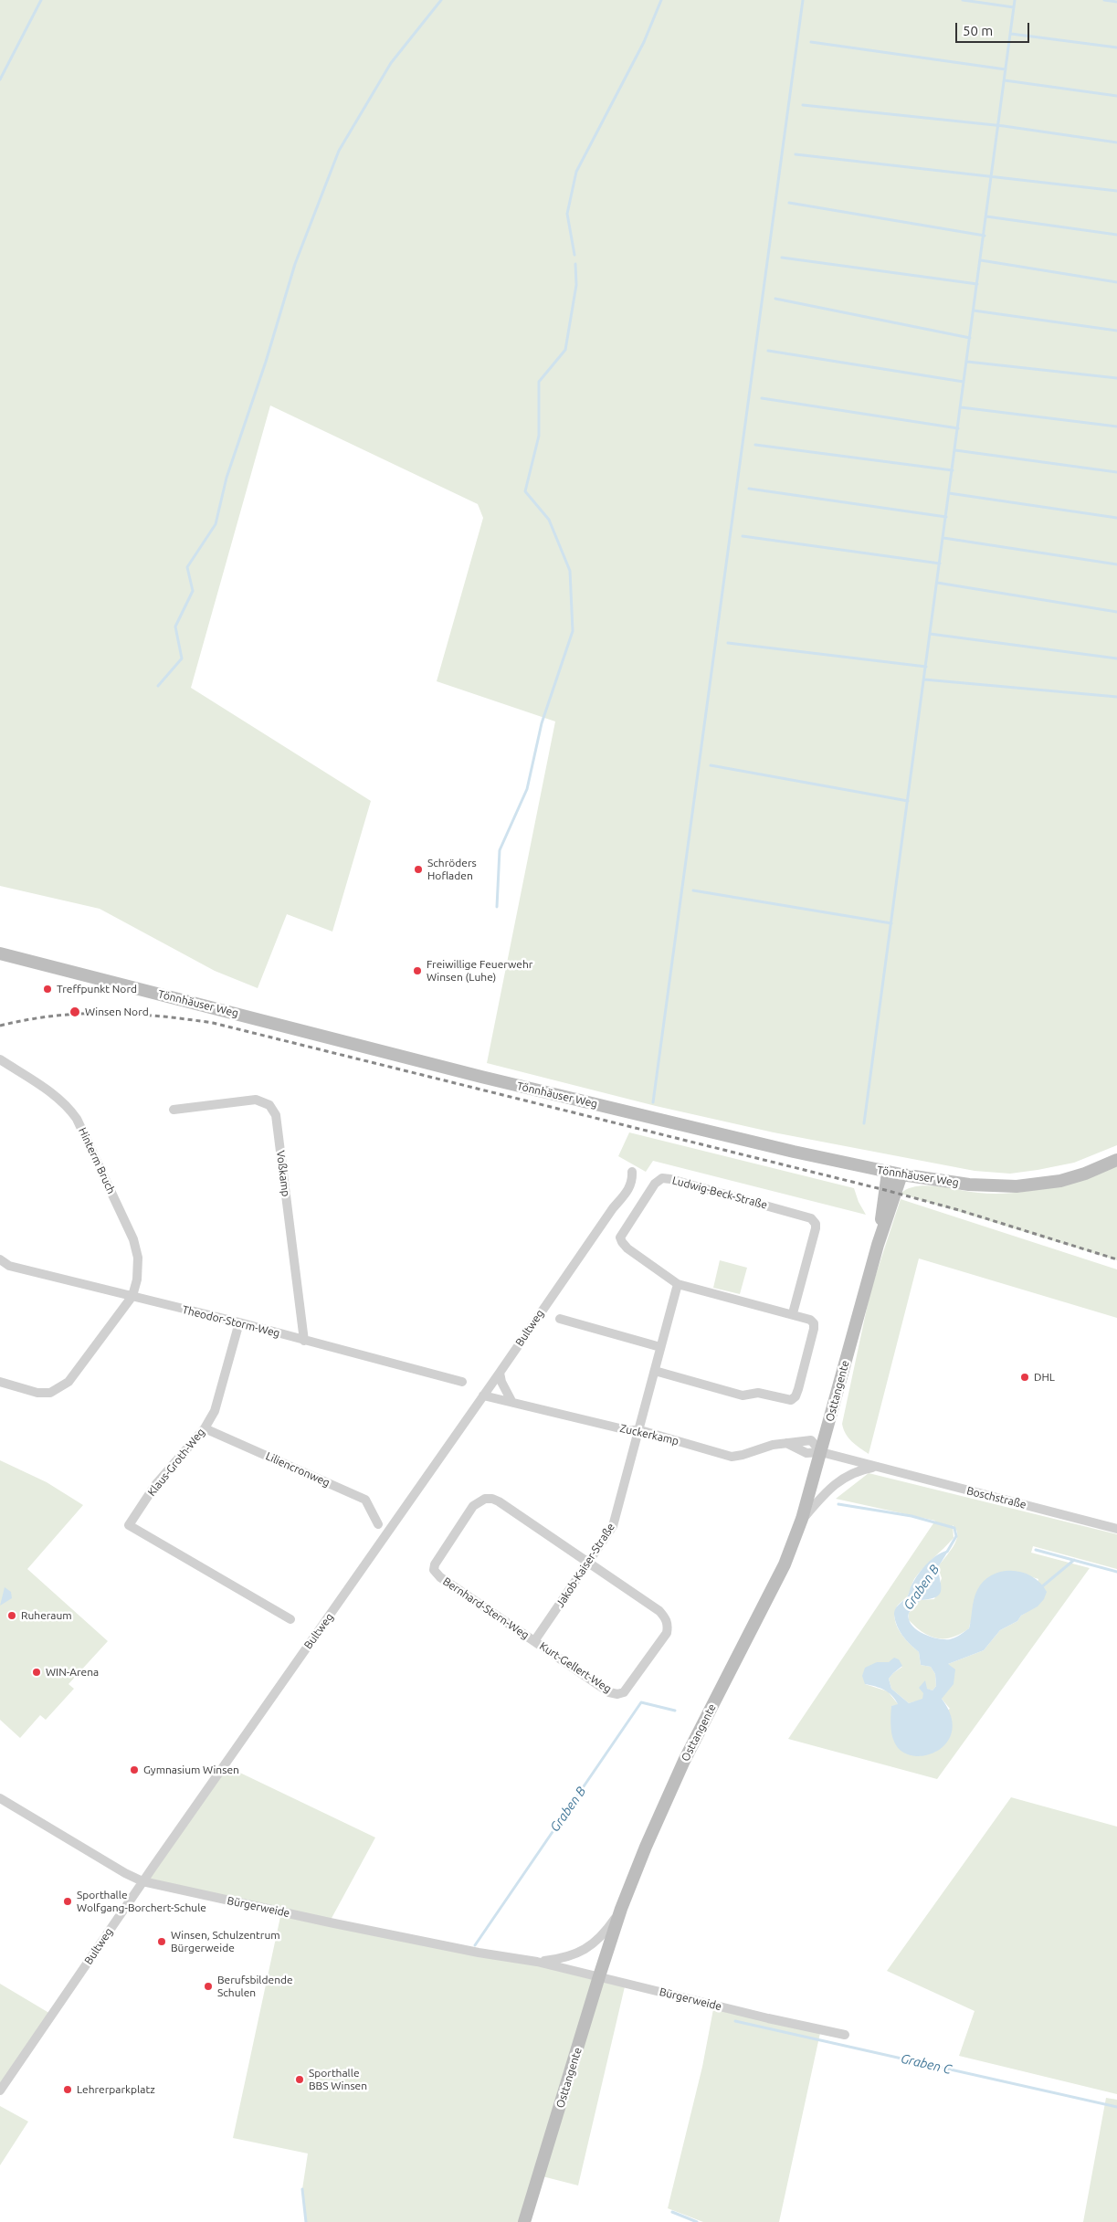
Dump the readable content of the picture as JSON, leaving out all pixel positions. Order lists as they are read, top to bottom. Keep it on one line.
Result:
{"streets":{"main road":["Tönnhäuser Weg","Osttangente"],"street":["Hinterm Bruch","Voßkamp","Ludwig-Beck-Straße","Theodor-Storm-Weg","Bultweg","Zuckerkamp","Klaus-Groth-Weg","Liliencronweg","Boschstraße","Jakob-Kaiser-Straße","Bernhard-Stern-Weg","Kurt-Gellert-Weg","Bürgerweide"]},"crossings":[["Tönnhäuser Weg","Osttangente"],["Hinterm Bruch","Theodor-Storm-Weg"],["Voßkamp","Theodor-Storm-Weg"],["Theodor-Storm-Weg","Klaus-Groth-Weg"],["Bultweg","Zuckerkamp"],["Bultweg","Bürgerweide"],["Osttangente","Zuckerkamp"],["Osttangente","Boschstraße"],["Osttangente","Bürgerweide"],["Zuckerkamp","Boschstraße"],["Zuckerkamp","Jakob-Kaiser-Straße"],["Klaus-Groth-Weg","Liliencronweg"],["Jakob-Kaiser-Straße","Bernhard-Stern-Weg"],["Jakob-Kaiser-Straße","Kurt-Gellert-Weg"],["Bernhard-Stern-Weg","Kurt-Gellert-Weg"]],"water":["Graben B","Graben C"],"places":["Schröders Hofladen","Freiwillige Feuerwehr Winsen (Luhe)","Treffpunkt Nord","Winsen Nord","DHL","Ruheraum","WIN-Arena","Gymnasium Winsen","Sporthalle Wolfgang-Borchert-Schule","Winsen, Schulzentrum Bürgerweide","Berufsbildende Schulen","Sporthalle BBS Winsen","Lehrerparkplatz"],"scale_bar":"50 m"}
